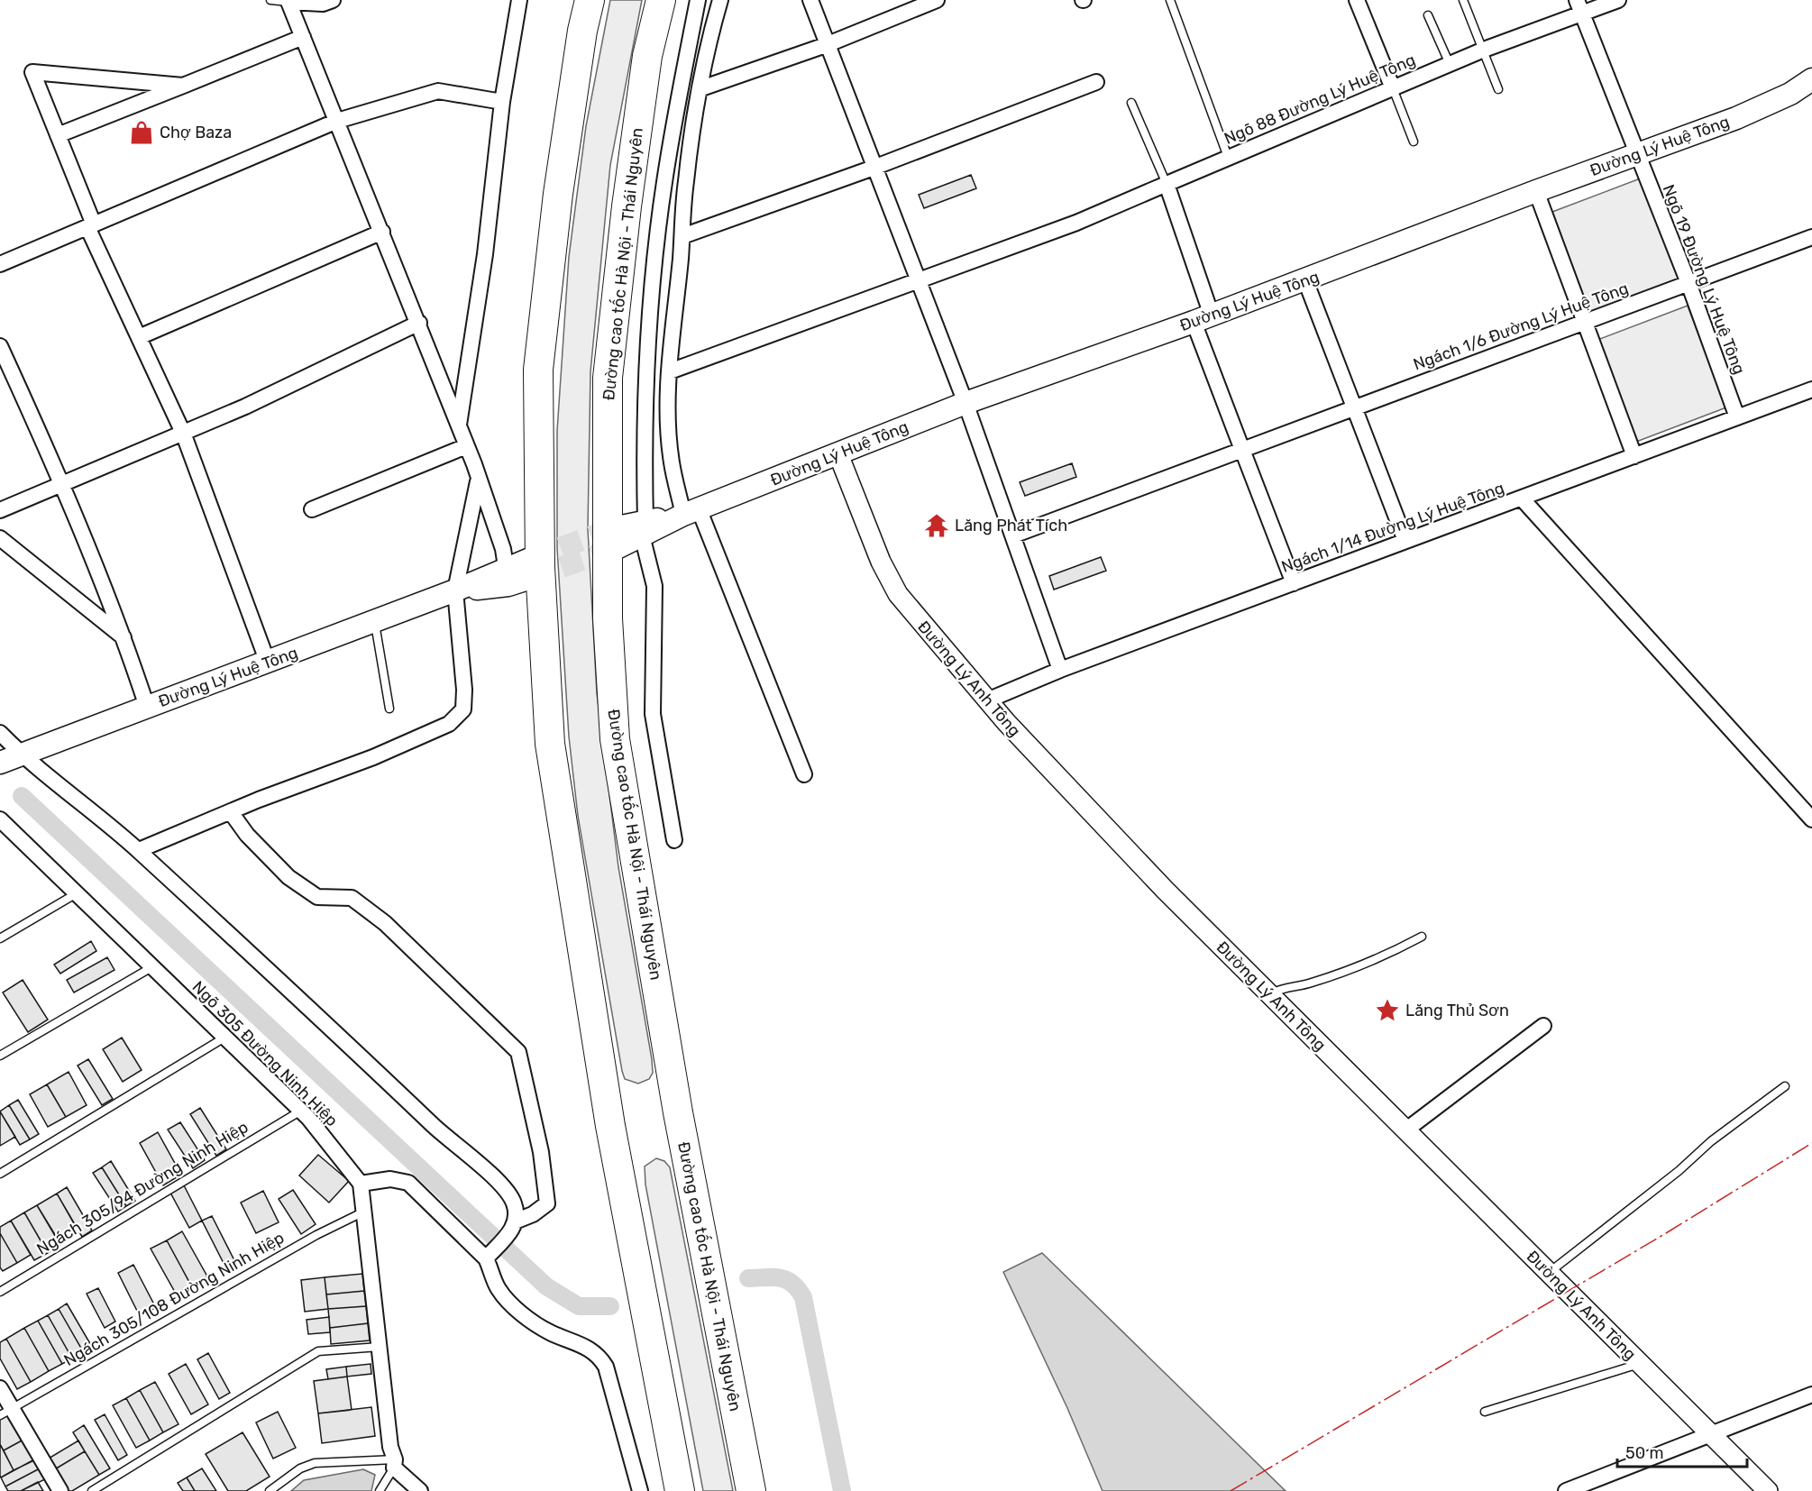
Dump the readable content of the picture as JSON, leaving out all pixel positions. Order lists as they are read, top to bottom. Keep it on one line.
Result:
{"streets":{"highway":["Đường cao tốc Hà Nội - Thái Nguyên"],"main road":["Đường Lý Huệ Tông"],"street":["Ngõ 88 Đường Lý Huệ Tông","Ngõ 19 Đường Lý Huệ Tông","Ngách 1/6 Đường Lý Huệ Tông","Ngách 1/14 Đường Lý Huệ Tông","Đường Lý Anh Tông","Ngõ 305 Đường Ninh Hiệp"],"lane":["Ngách 305/94 Đường Ninh Hiệp","Ngách 305/108 Đường Ninh Hiệp"]},"crossings":[["Ngõ 88 Đường Lý Huệ Tông","Ngõ 19 Đường Lý Huệ Tông"],["Đường Lý Huệ Tông","Ngõ 19 Đường Lý Huệ Tông"],["Đường Lý Huệ Tông","Đường Lý Anh Tông"],["Ngõ 19 Đường Lý Huệ Tông","Ngách 1/6 Đường Lý Huệ Tông"],["Ngõ 19 Đường Lý Huệ Tông","Ngách 1/14 Đường Lý Huệ Tông"],["Ngách 1/14 Đường Lý Huệ Tông","Đường Lý Anh Tông"],["Ngõ 305 Đường Ninh Hiệp","Ngách 305/94 Đường Ninh Hiệp"]],"places":{"shop":["Chợ Baza"],"temple":["Lăng Phát Tích"],"place":["Lăng Thủ Sơn"]},"scale_bar":"50 m"}
